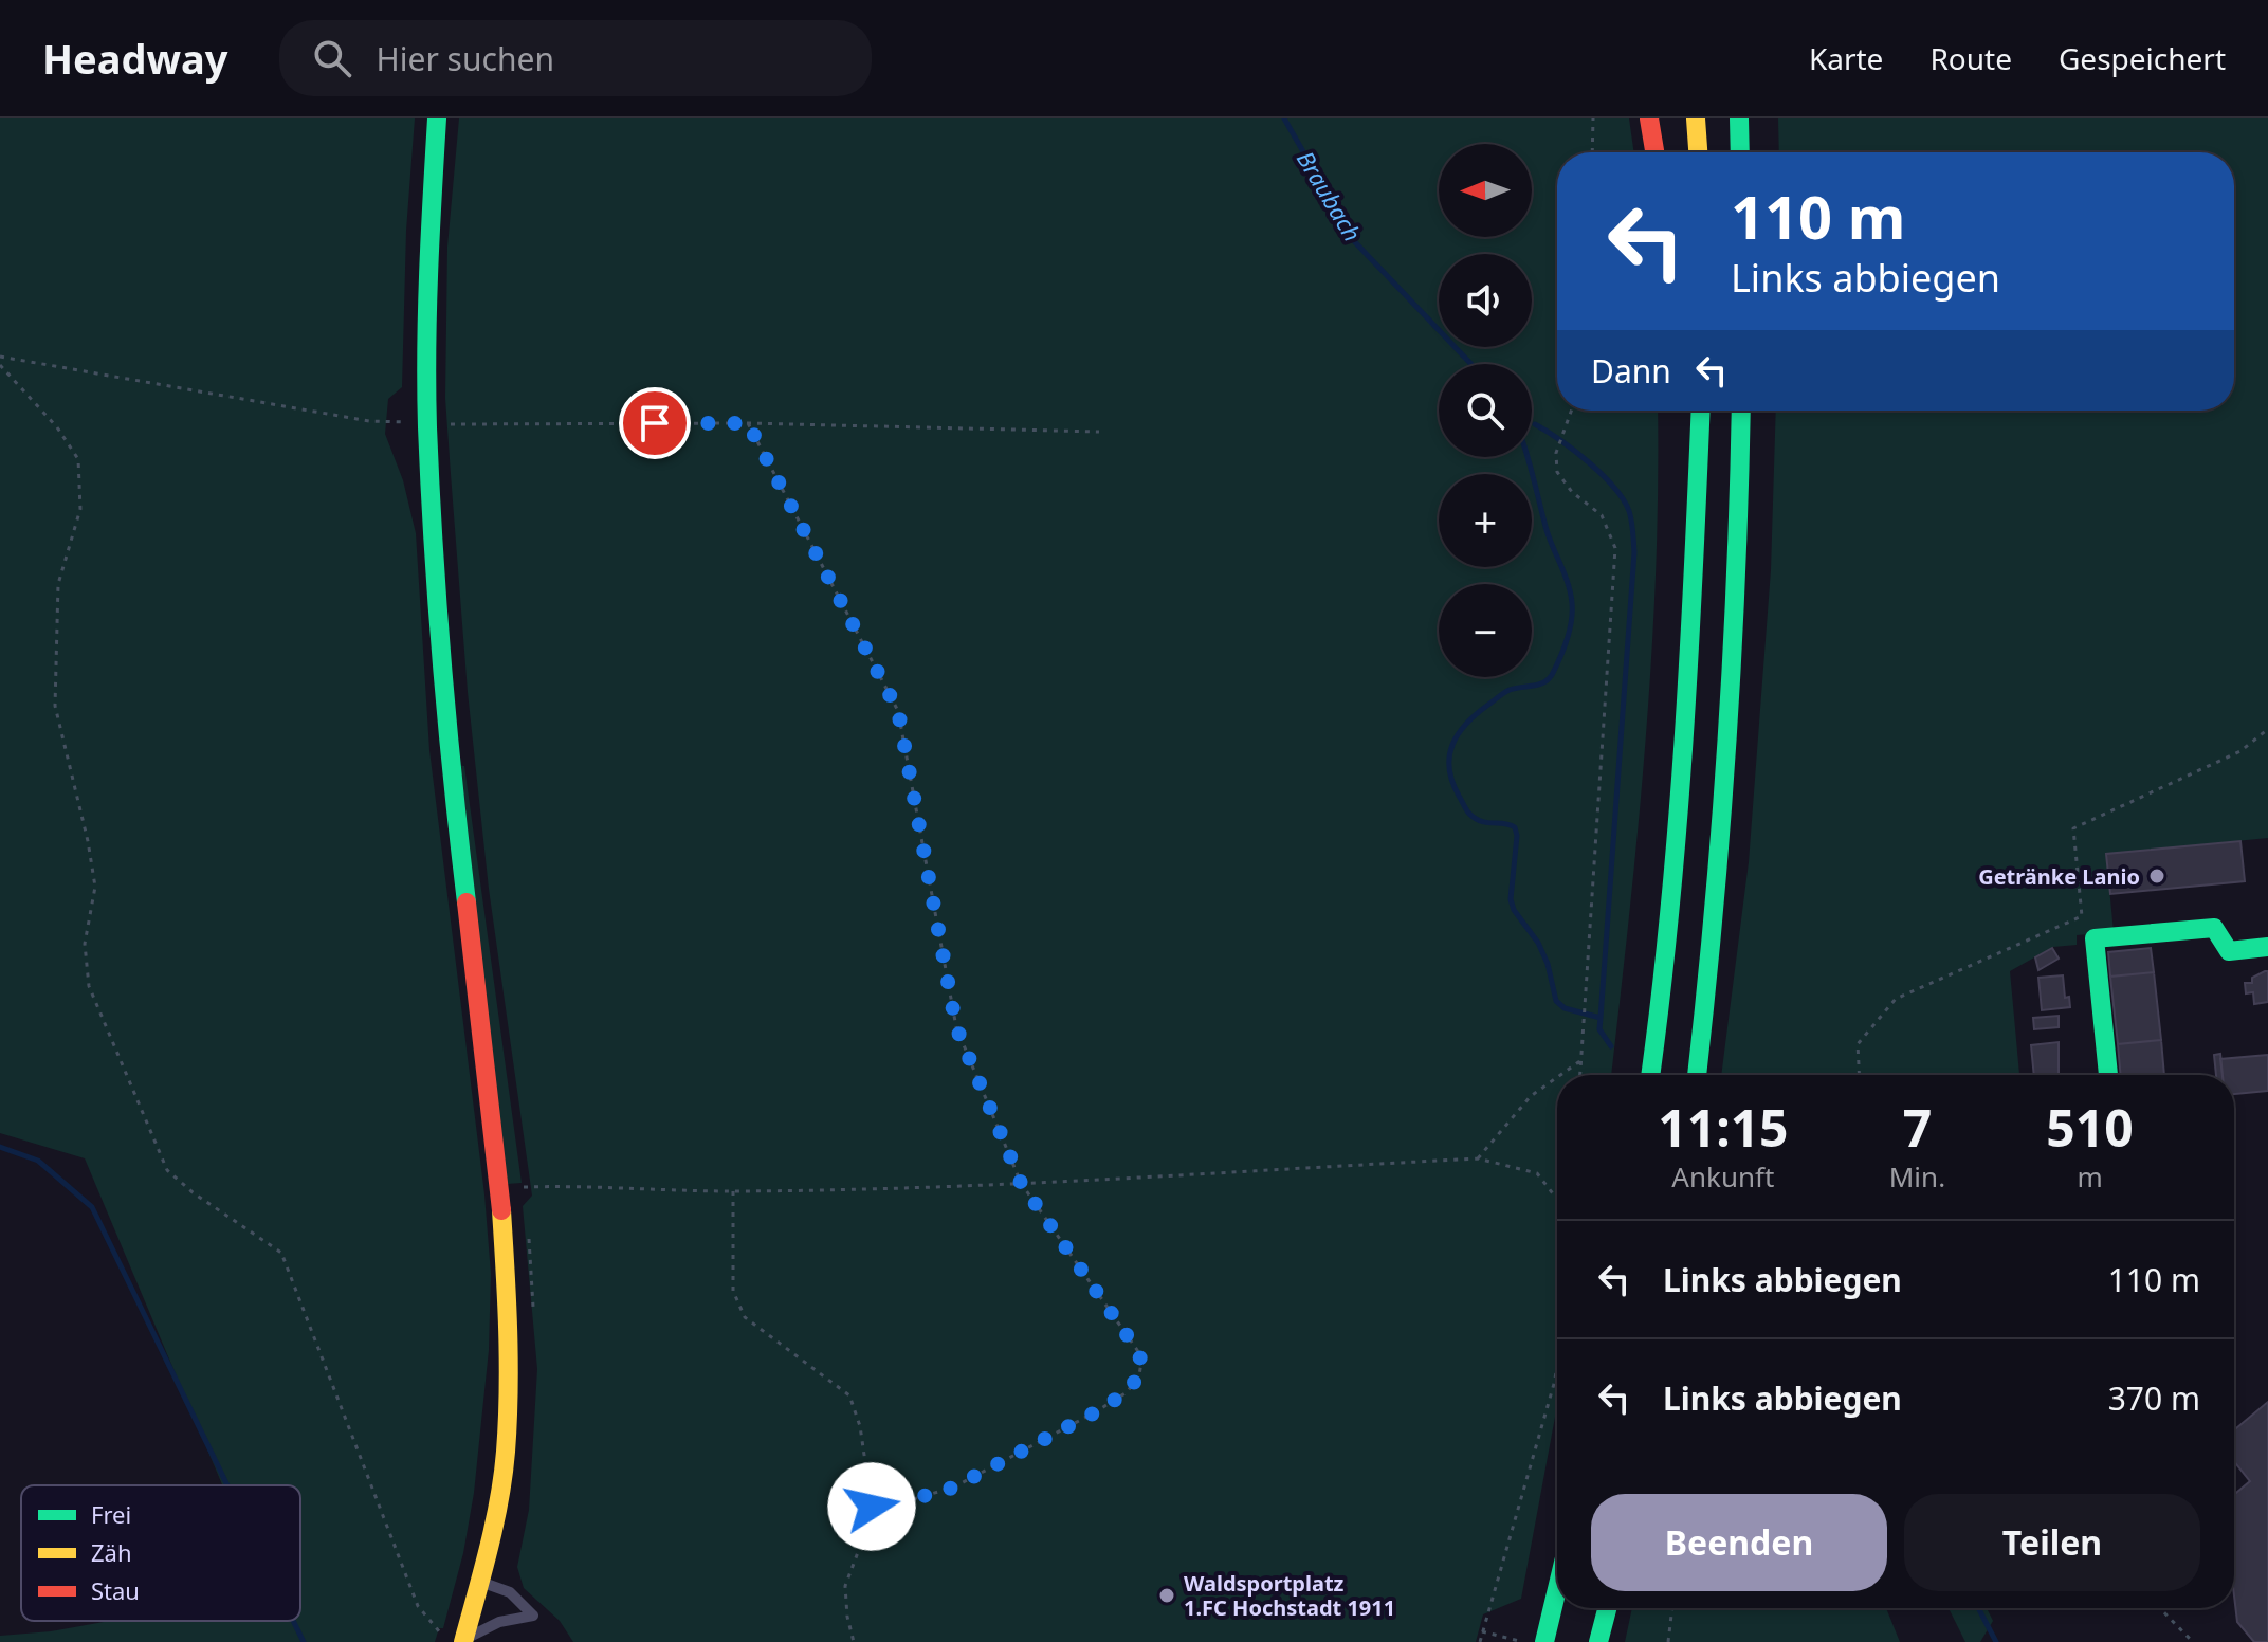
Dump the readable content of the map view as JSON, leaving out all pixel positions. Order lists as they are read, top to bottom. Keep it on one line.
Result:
{"water":["Braubach"],"places":["Getränke Lanio","Waldsportplatz 1.FC Hochstadt 1911"],"legend":["Frei","Zäh","Stau"],"north":"left","page":{"header":"Headway","search":"Hier suchen","nav":["Karte","Route","Gespeichert"],"map_buttons":["+","−"],"turn":["110 m","Links abbiegen"],"then":"Dann","eta":["11:15","Ankunft","7","Min.","510","m"],"list":[{"name":"Links abbiegen","value":"110 m"},{"name":"Links abbiegen","value":"370 m"}],"buttons":["Beenden","Teilen"]}}
